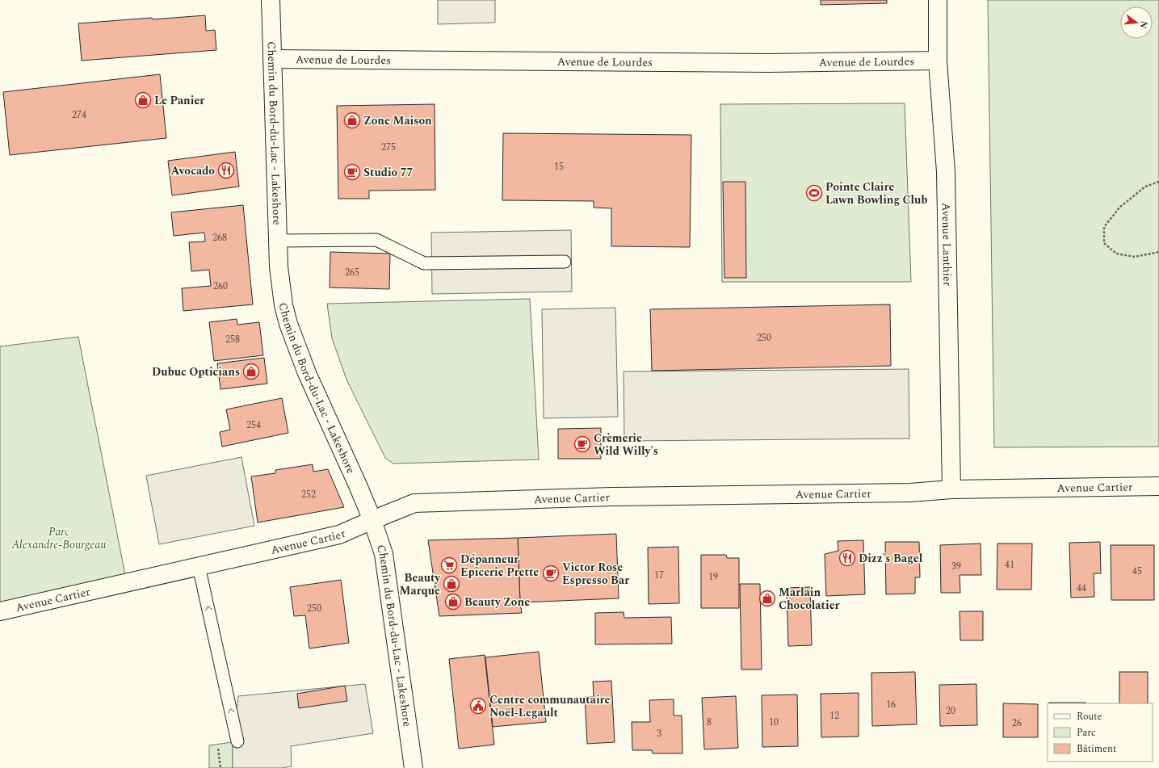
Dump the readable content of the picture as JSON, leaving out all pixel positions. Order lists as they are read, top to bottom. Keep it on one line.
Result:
{"streets":{"street":["Avenue de Lourdes","Chemin du Bord-du-Lac - Lakeshore","Avenue Lanthier","Avenue Cartier"]},"crossings":[["Avenue de Lourdes","Chemin du Bord-du-Lac - Lakeshore"],["Avenue de Lourdes","Avenue Lanthier"],["Chemin du Bord-du-Lac - Lakeshore","Avenue Cartier"],["Avenue Lanthier","Avenue Cartier"]],"parks":["Parc Alexandre-Bourgeau"],"places":{"shop":["Le Panier","Zone Maison","Dubuc Opticians","Beauty Marque","Marlain Chocolatier","Beauty Zone"],"restaurant":["Avocado","Dizz's Bagel"],"cafe":["Studio 77","Crèmerie Wild Willy's","Victor Rose Espresso Bar"],"sports":["Pointe Claire Lawn Bowling Club"],"supermarket":["Dépanneur Epicerie Prette"],"public building":["Centre communautaire Noël-Legault"]},"house_numbers":["274","275","15","268","265","260","250","258","254","252","41","39","45","17","19","44","250","16","20","12","8","10","26","3"],"legend":["Route","Parc","Bâtiment"],"north":"right"}
